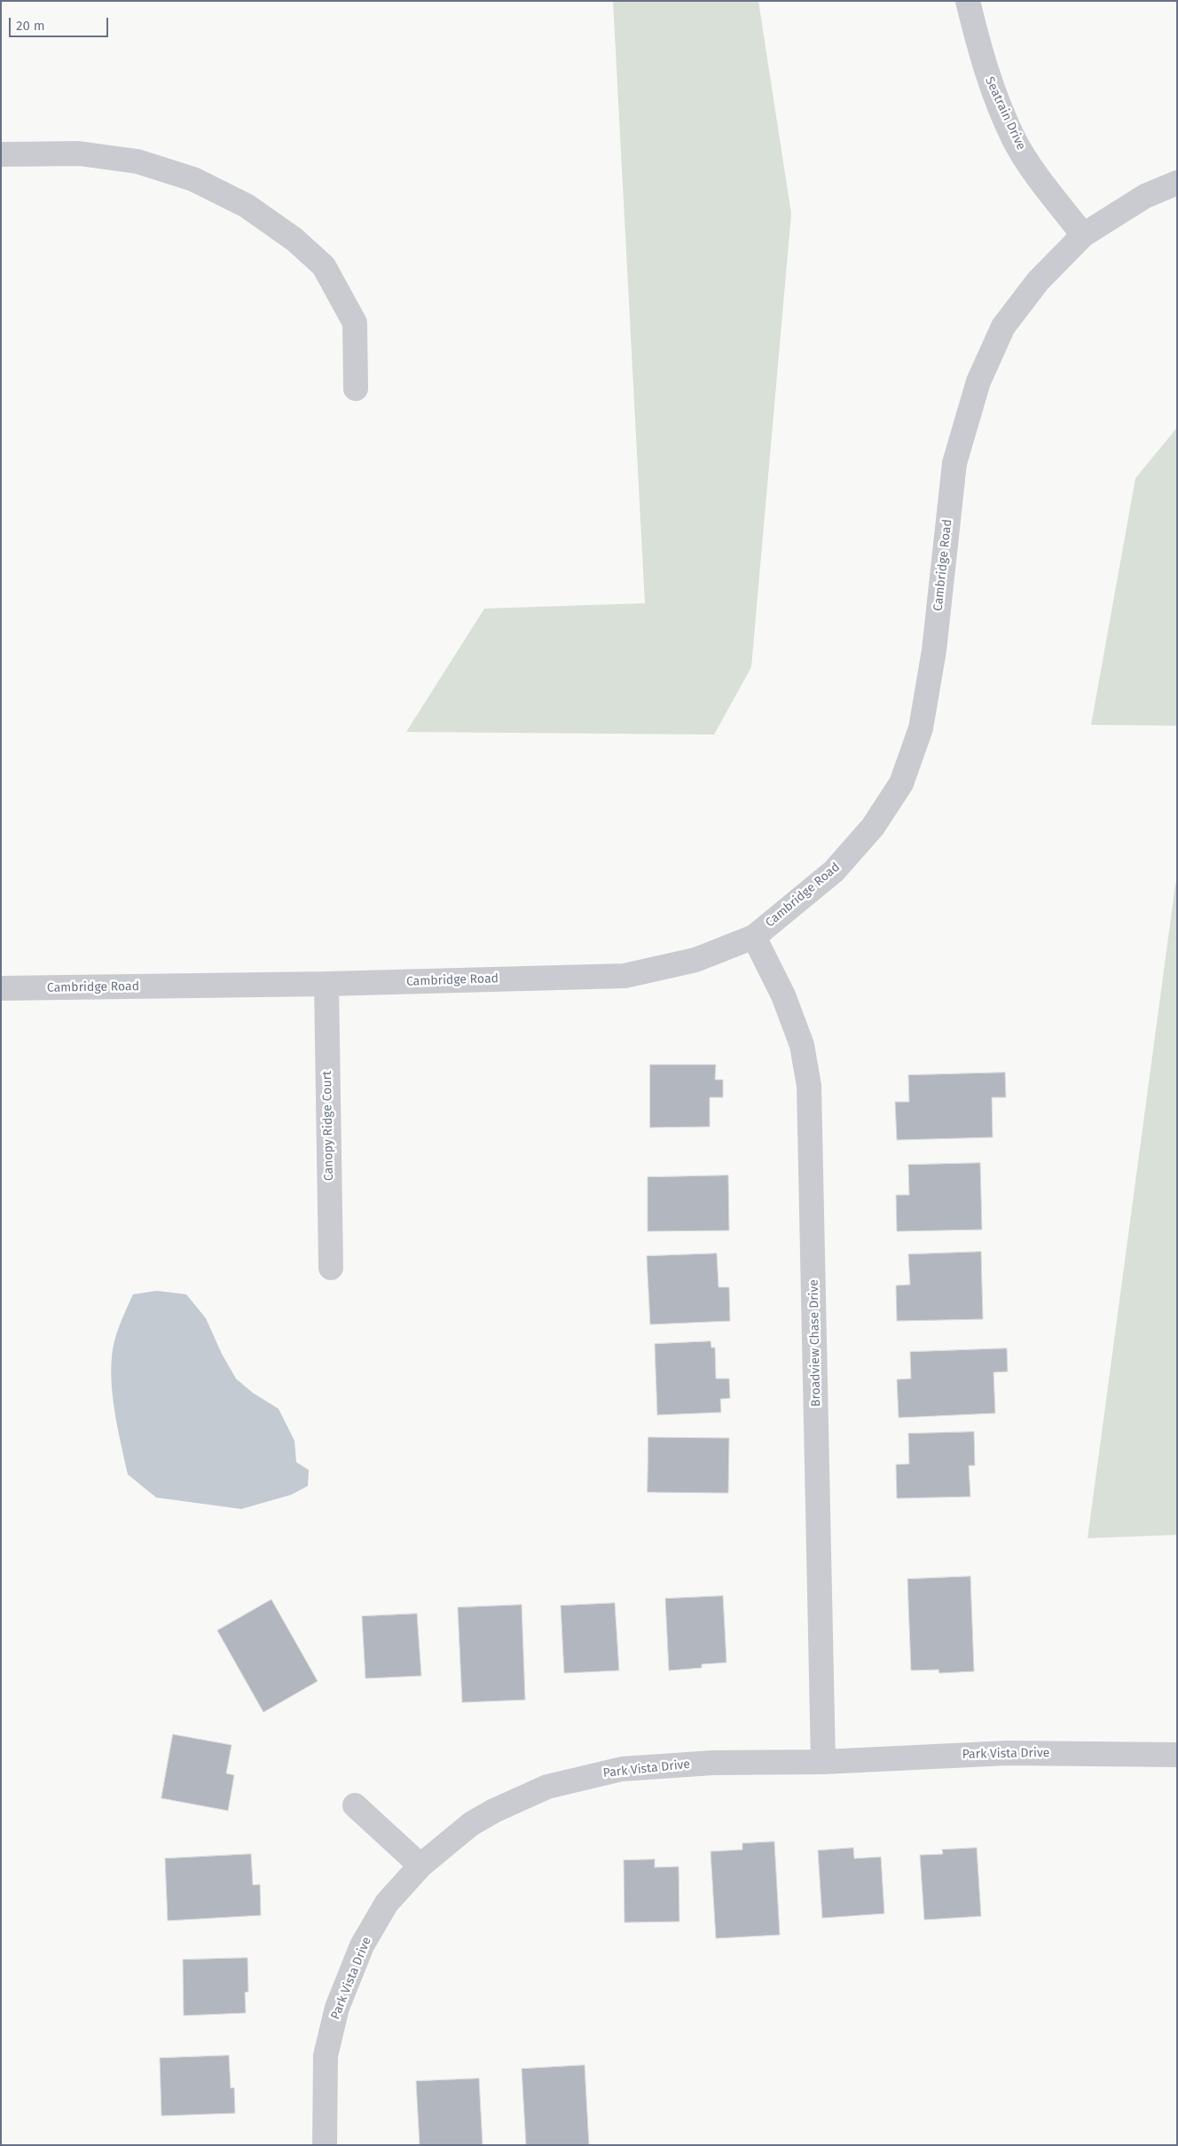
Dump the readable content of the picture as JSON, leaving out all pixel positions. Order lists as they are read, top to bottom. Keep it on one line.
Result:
{"streets":{"street":["Seatrain Drive","Cambridge Road","Canopy Ridge Court","Broadview Chase Drive","Park Vista Drive"]},"crossings":[["Seatrain Drive","Cambridge Road"],["Cambridge Road","Canopy Ridge Court"],["Cambridge Road","Broadview Chase Drive"],["Broadview Chase Drive","Park Vista Drive"]],"scale_bar":"20 m"}
